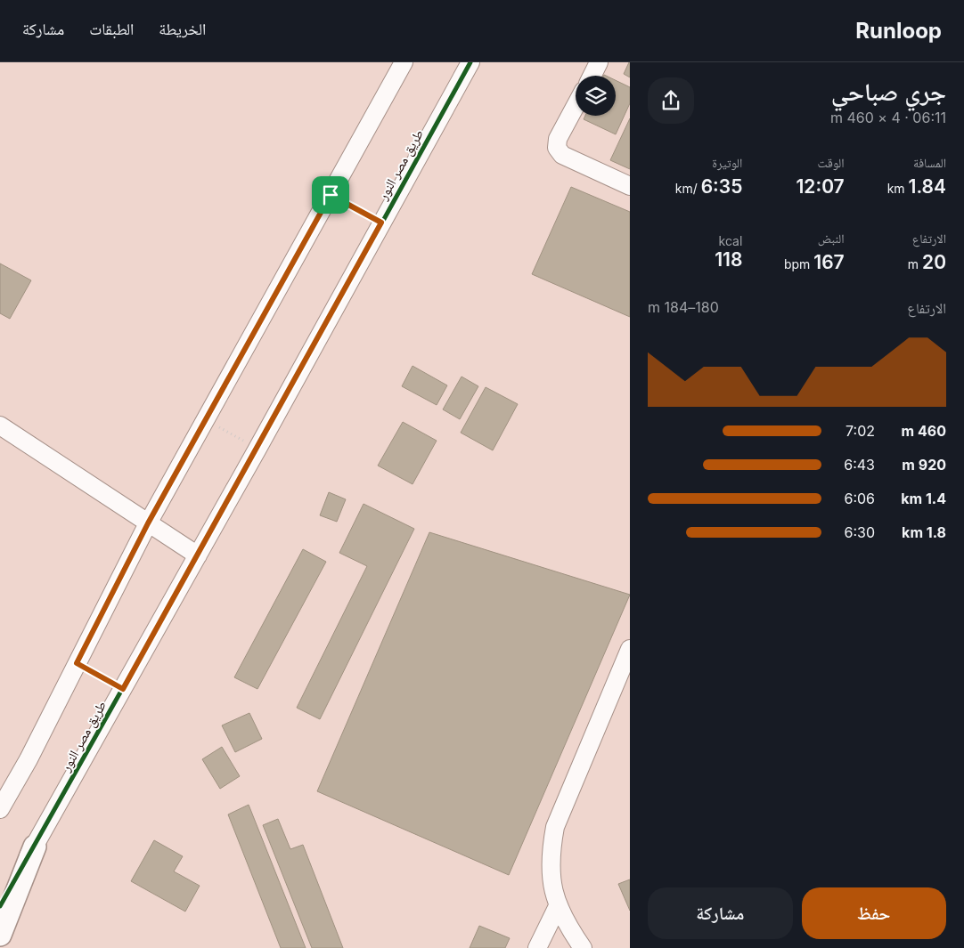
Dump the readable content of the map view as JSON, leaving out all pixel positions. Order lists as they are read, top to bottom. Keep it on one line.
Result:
{"streets":{"street":["طريق مصر النور"]},"page":{"header":"Runloop","nav":["الخريطة","الطبقات","مشاركة"],"heading":["جري صباحي","06:11 · 4 × 460 m"],"stats":[["المسافة","1.84 km"],["الوقت","12:07"],["الوتيرة","6:35 /km"],["الارتفاع","20 m"],["النبض","167 bpm"],["kcal","118"]],"chart":["الارتفاع","180–184 m"],"list":[{"name":"460 m","note":"7:02"},{"name":"920 m","note":"6:43"},{"name":"1.4 km","note":"6:06"},{"name":"1.8 km","note":"6:30"}],"buttons":["حفظ","مشاركة"]}}
